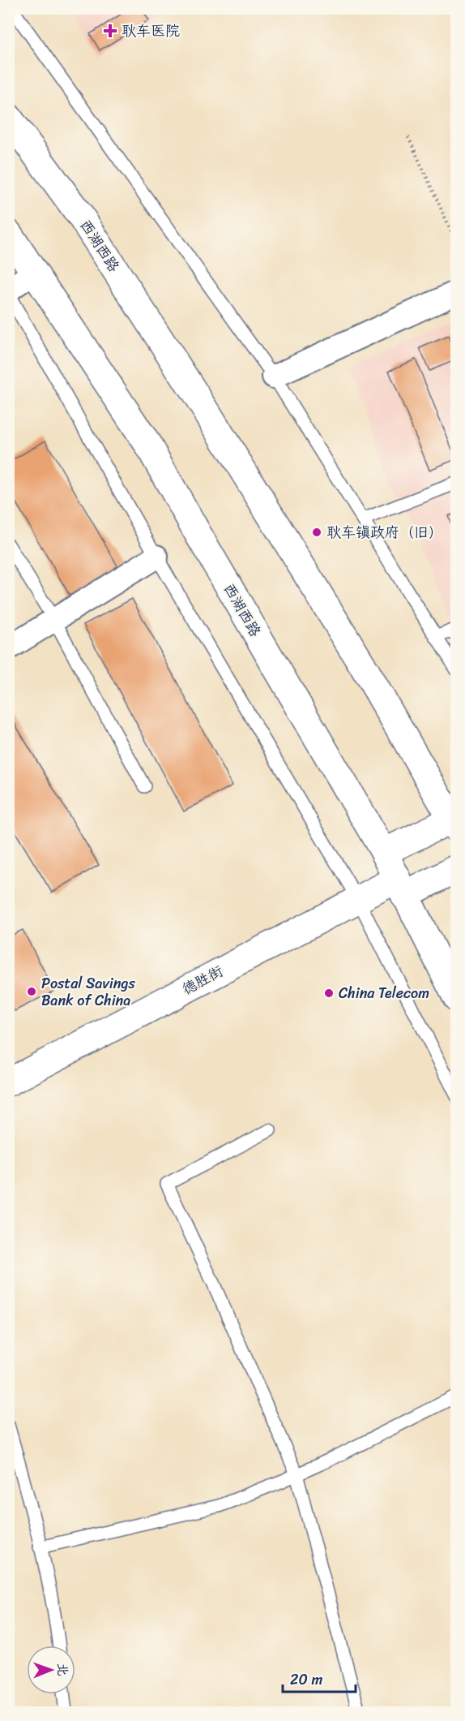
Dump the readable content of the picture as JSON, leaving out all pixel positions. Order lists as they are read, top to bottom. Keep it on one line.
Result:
{"streets":{"main road":["西湖西路","德胜街"]},"crossings":[["西湖西路","德胜街"]],"places":{"health":["耿车医院"],"other":["耿车镇政府（旧）","Postal Savings Bank of China","China Telecom"]},"scale_bar":"20 m","north":"right"}
